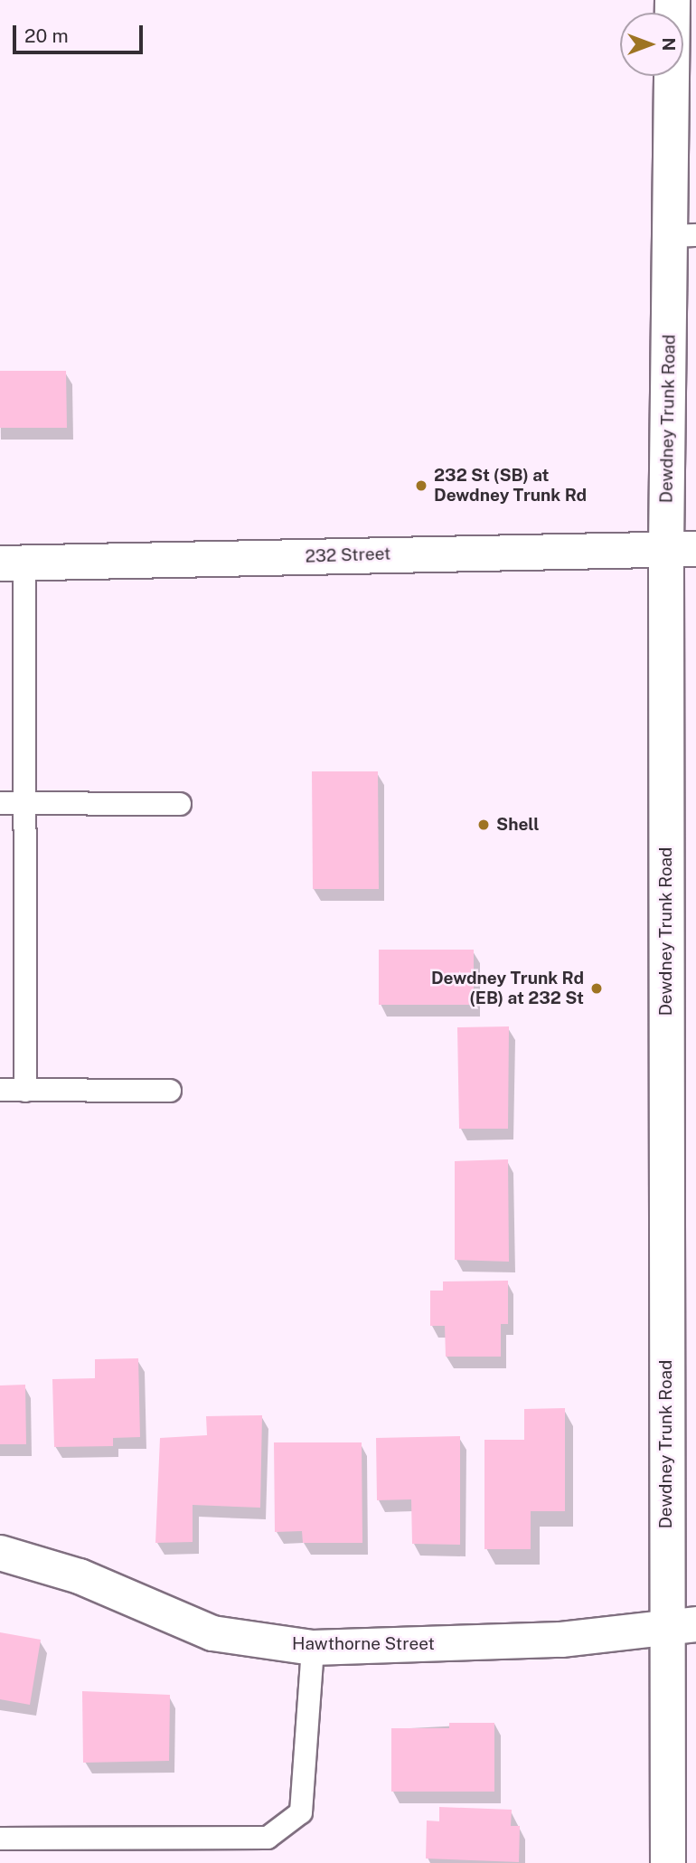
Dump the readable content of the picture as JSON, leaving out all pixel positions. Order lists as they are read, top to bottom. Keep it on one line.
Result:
{"streets":{"main road":["Dewdney Trunk Road","232 Street","Hawthorne Street"]},"crossings":[["Dewdney Trunk Road","232 Street"],["Dewdney Trunk Road","Hawthorne Street"]],"places":["232 St (SB) at Dewdney Trunk Rd","Shell","Dewdney Trunk Rd (EB) at 232 St"],"scale_bar":"20 m","north":"right"}
